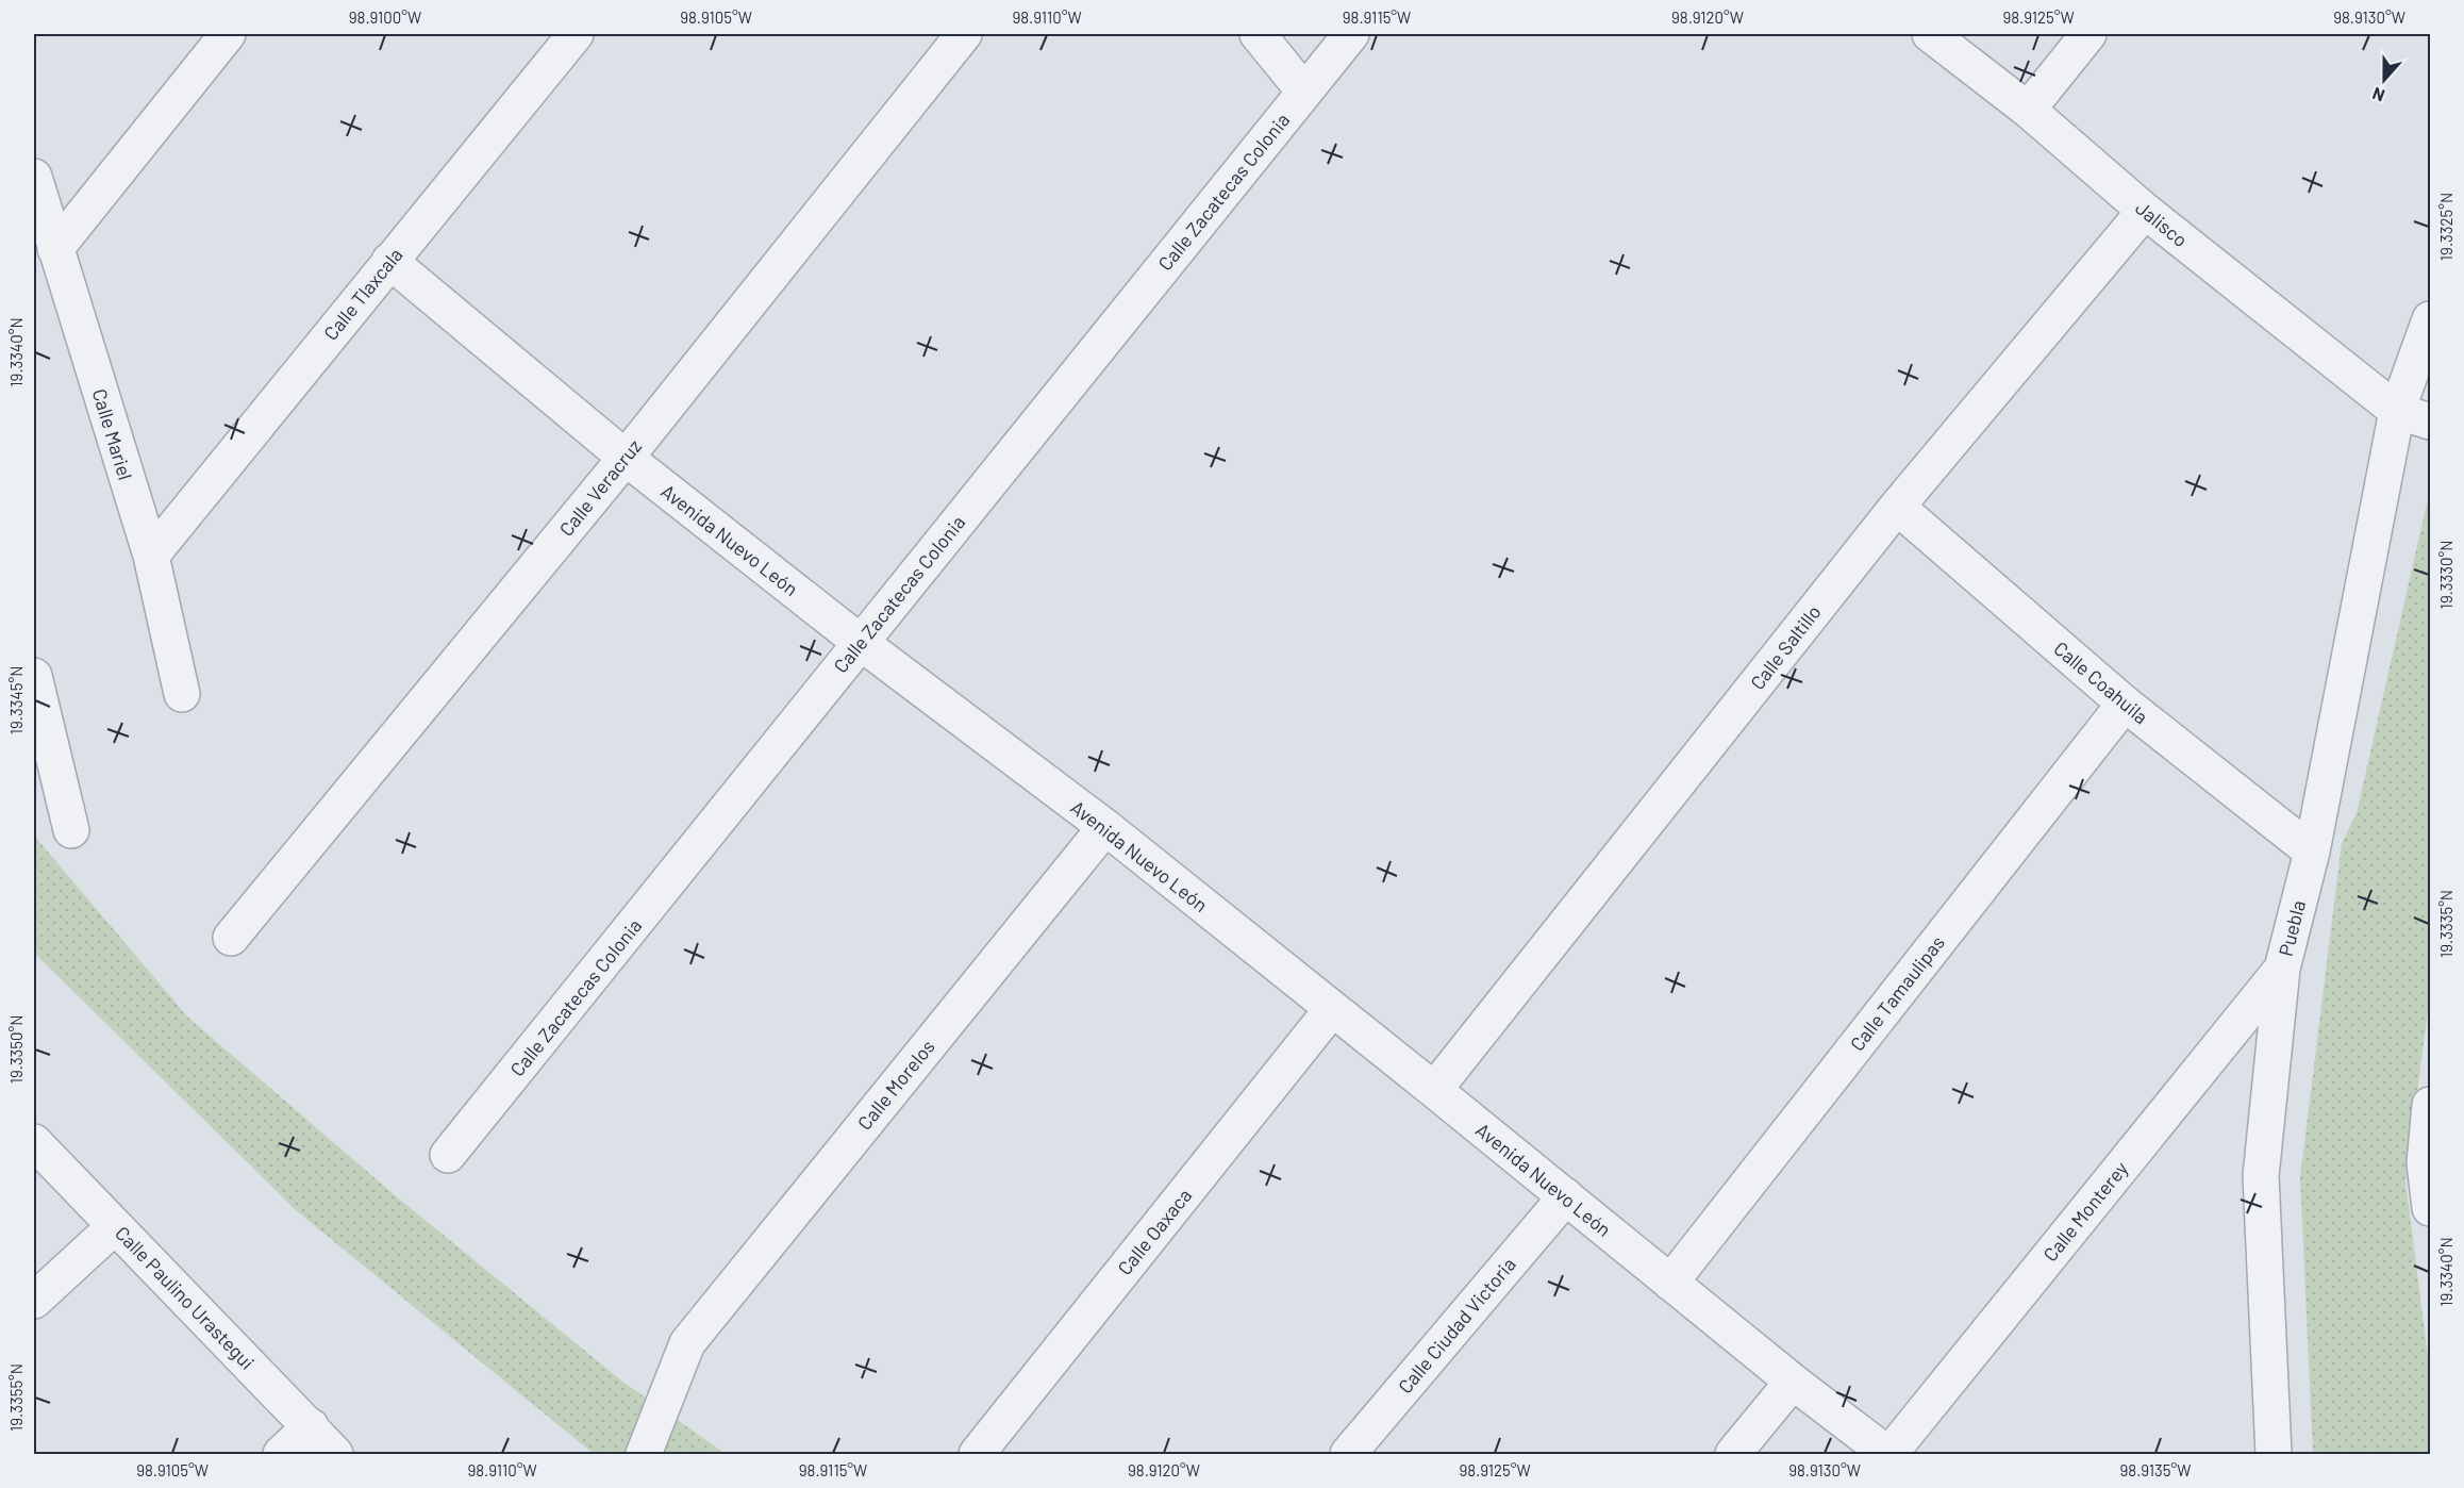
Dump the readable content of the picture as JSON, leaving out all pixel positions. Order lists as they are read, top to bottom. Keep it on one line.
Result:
{"streets":{"street":["Calle Zacatecas Colonia","Jalisco","Calle Tlaxcala","Calle Mariel","Calle Veracruz","Avenida Nuevo León","Calle Saltillo","Calle Coahuila","Puebla","Calle Tamaulipas","Calle Morelos","Calle Monterey","Calle Oaxaca","Calle Paulino Urastegui","Calle Ciudad Victoria"]},"crossings":[["Calle Zacatecas Colonia","Avenida Nuevo León"],["Jalisco","Calle Saltillo"],["Jalisco","Puebla"],["Calle Tlaxcala","Calle Mariel"],["Calle Tlaxcala","Avenida Nuevo León"],["Calle Veracruz","Avenida Nuevo León"],["Avenida Nuevo León","Calle Saltillo"],["Avenida Nuevo León","Calle Tamaulipas"],["Avenida Nuevo León","Calle Morelos"],["Avenida Nuevo León","Calle Monterey"],["Avenida Nuevo León","Calle Oaxaca"],["Avenida Nuevo León","Calle Ciudad Victoria"],["Calle Saltillo","Calle Coahuila"],["Calle Coahuila","Puebla"],["Calle Coahuila","Calle Tamaulipas"],["Puebla","Calle Monterey"]],"north":"bottom","coordinates":["98.9100°W","98.9105°W","98.9110°W","98.9115°W","98.9120°W","98.9125°W","98.9130°W","19.3325°N","19.3340°N","19.3330°N","19.3345°N","19.3335°N","19.3350°N","19.3355°N","98.9135°W"]}
